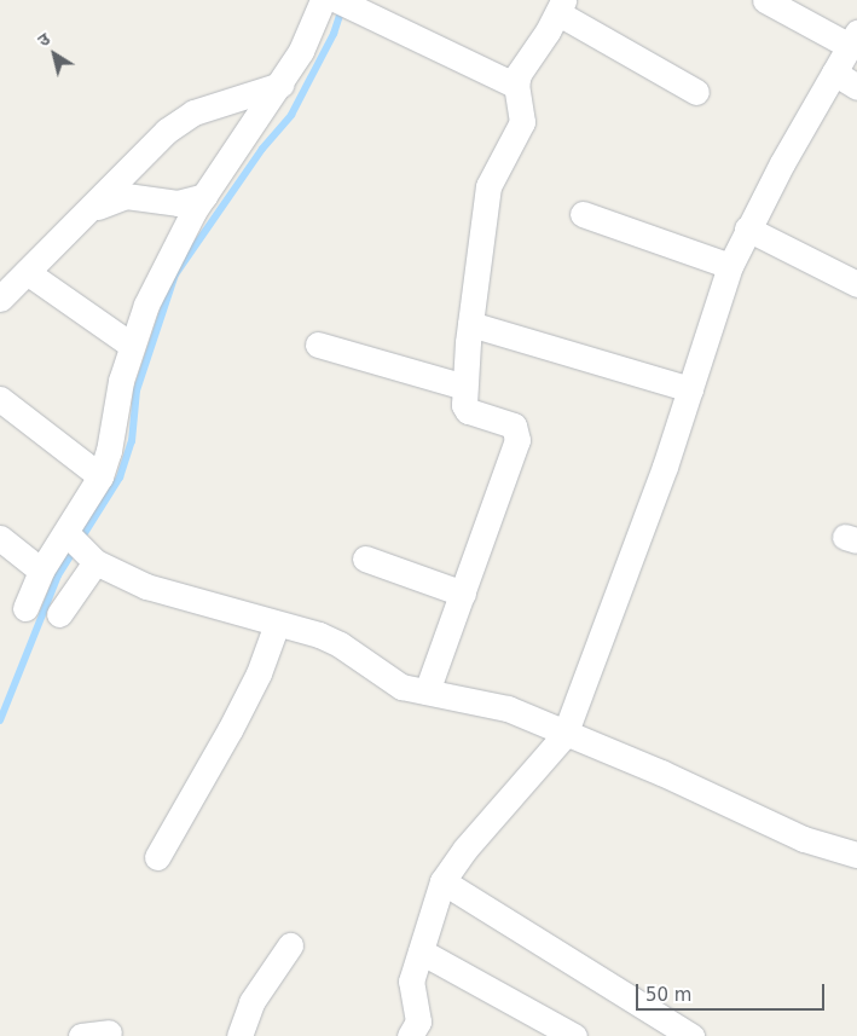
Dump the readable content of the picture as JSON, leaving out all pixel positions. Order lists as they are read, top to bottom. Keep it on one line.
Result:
{"scale_bar":"50 m","north":"top left"}
